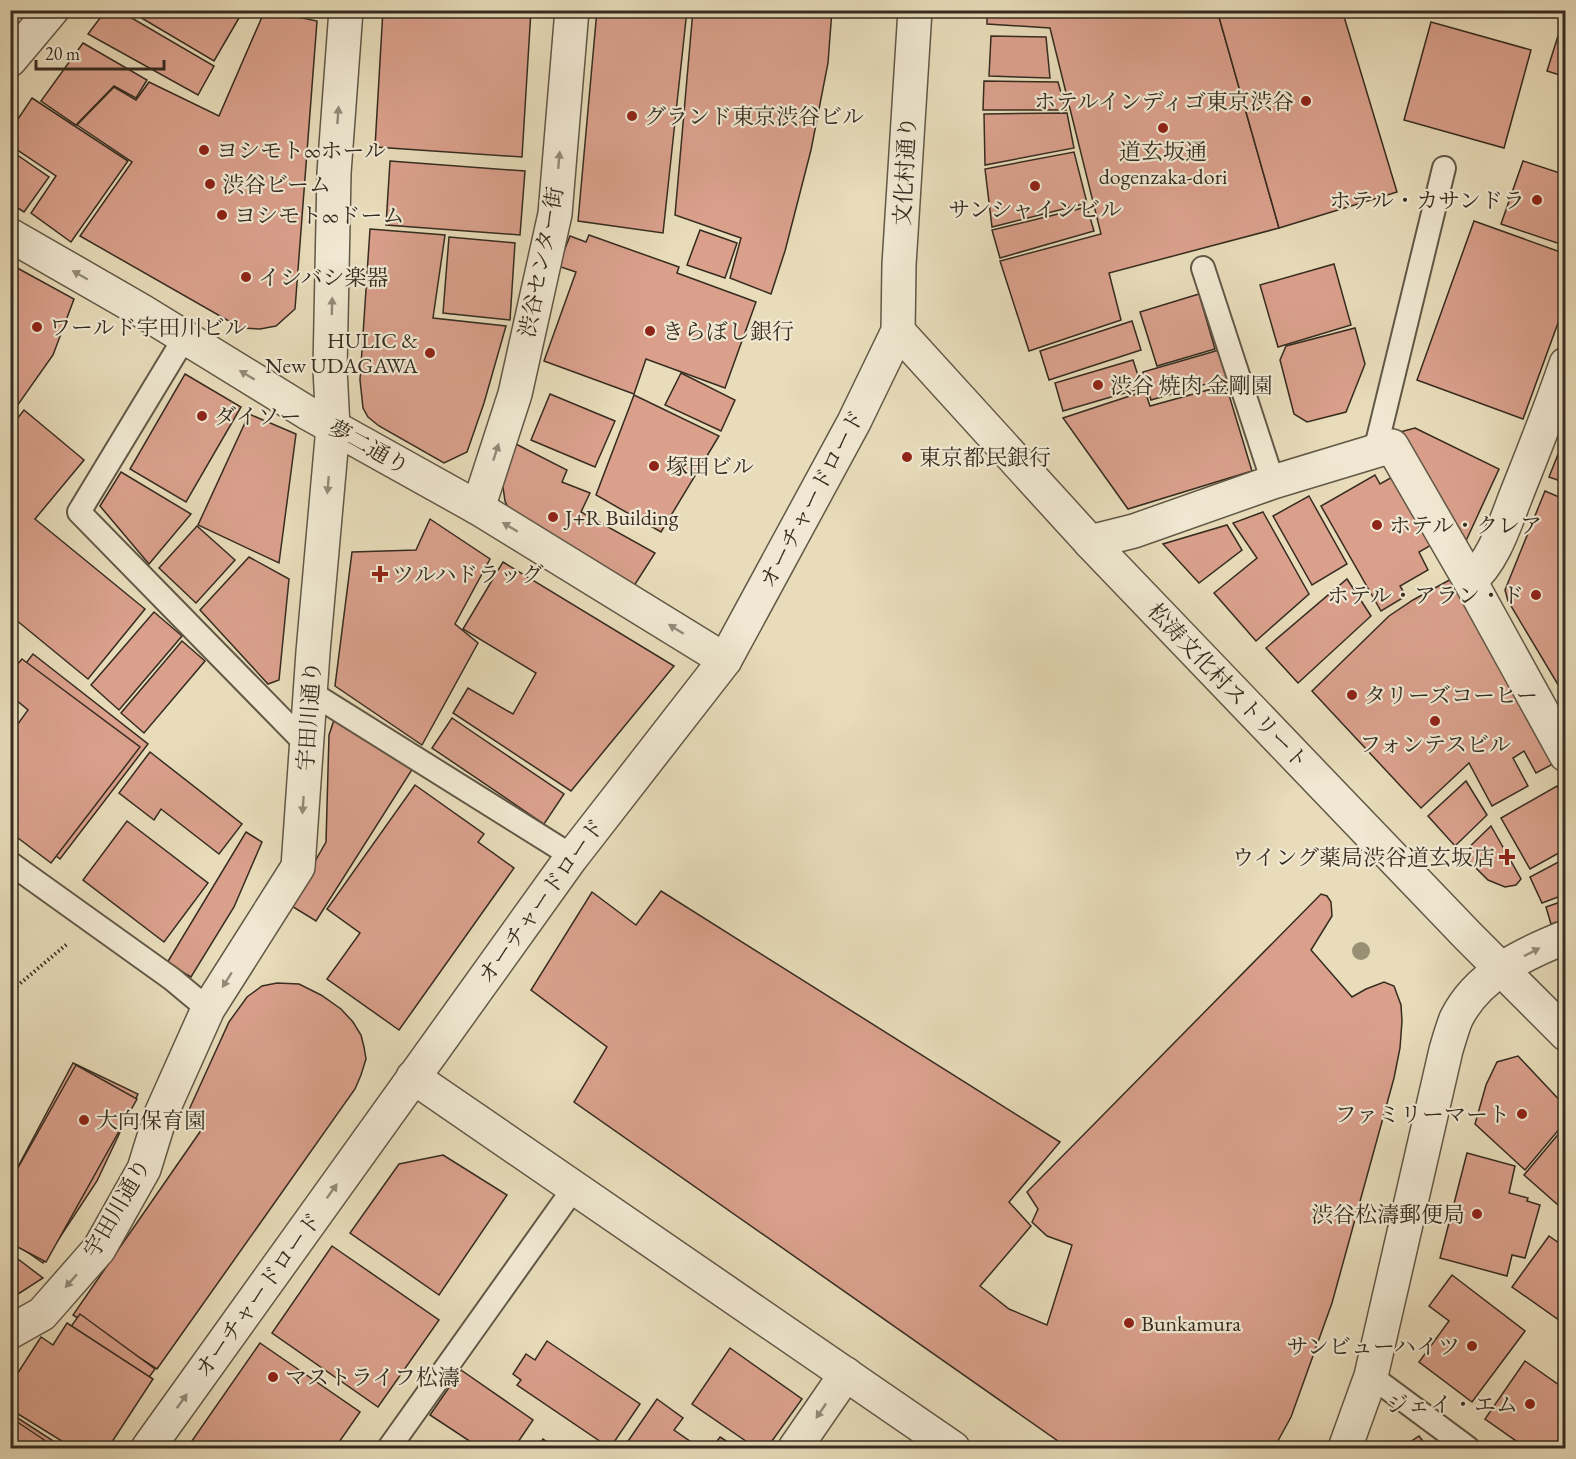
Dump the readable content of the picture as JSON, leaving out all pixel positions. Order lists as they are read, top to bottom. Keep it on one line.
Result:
{"streets":{"street":["文化村通り","渋谷センター街","夢二通り","オーチャードロード","松涛文化村ストリート","宇田川通り"]},"crossings":[["文化村通り","オーチャードロード"],["文化村通り","松涛文化村ストリート"],["渋谷センター街","夢二通り"],["夢二通り","オーチャードロード"],["夢二通り","宇田川通り"],["オーチャードロード","松涛文化村ストリート"]],"one_way":["渋谷センター街","夢二通り"],"places":{"other":["ホテルインディゴ東京渋谷","グランド東京渋谷ビル","道玄坂通 dogenzaka-dori","ヨシモト∞ホール","渋谷ビーム","サンシャインビル","ホテル・カサンドラ","ヨシモト∞ドーム","イシバシ楽器","ワールド宇田川ビル","きらぼし銀行","HULIC & New UDAGAWA","渋谷 焼肉 金剛園","ダイソー","東京都民銀行","塚田ビル","J+R Building","ホテル・クレア","ホテル・アラン・ド","タリーズコーヒー","フォンテスビル","ファミリーマート","大向保育園","渋谷松濤郵便局","Bunkamura","サンビューハイツ","マストライフ松濤","ジェイ・エム"],"health":["ツルハドラッグ","ウイング薬局渋谷道玄坂店"]},"scale_bar":"20 m"}
